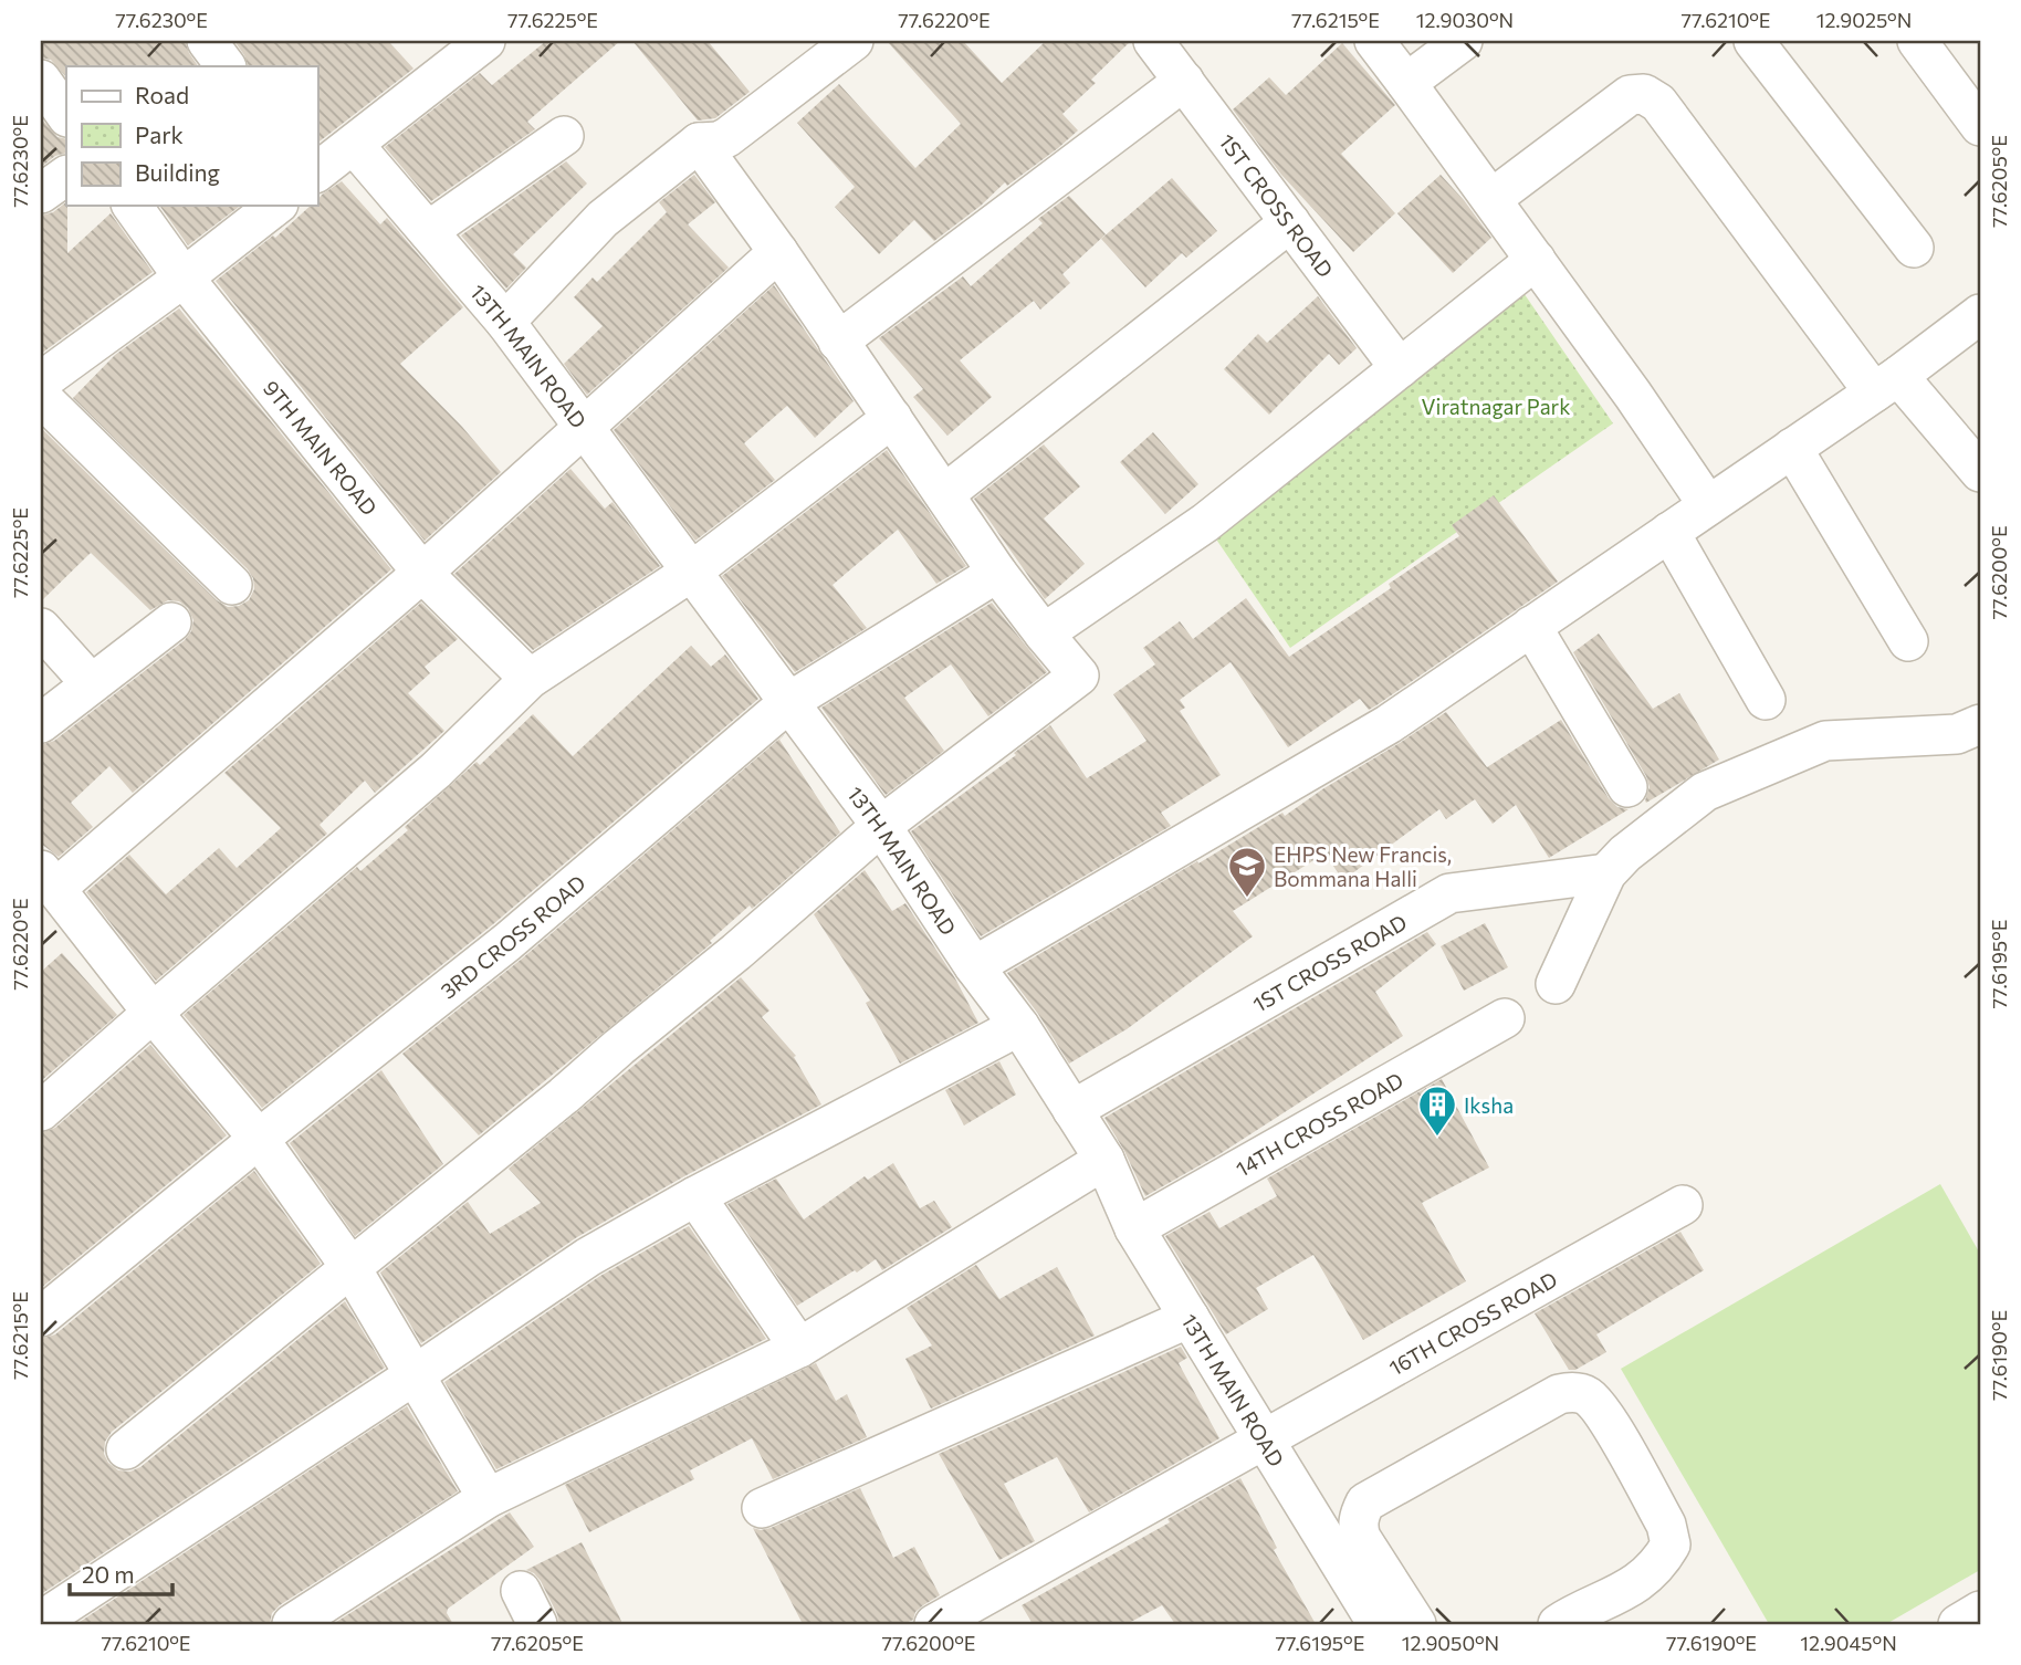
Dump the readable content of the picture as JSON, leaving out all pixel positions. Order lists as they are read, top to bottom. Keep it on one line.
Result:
{"streets":{"street":["1ST CROSS ROAD","13TH MAIN ROAD","9TH MAIN ROAD","3RD CROSS ROAD","14TH CROSS ROAD","16TH CROSS ROAD"]},"crossings":[["1ST CROSS ROAD","13TH MAIN ROAD"],["13TH MAIN ROAD","3RD CROSS ROAD"],["13TH MAIN ROAD","14TH CROSS ROAD"],["13TH MAIN ROAD","16TH CROSS ROAD"]],"parks":["Viratnagar Park"],"places":{"school or university":["EHPS New Francis, Bommana Halli"],"building":["Iksha"]},"legend":["Road","Park","Building"],"scale_bar":"20 m","coordinates":["77.6230°E","77.6225°E","77.6220°E","77.6215°E","12.9030°N","77.6210°E","12.9025°N","77.6205°E","77.6200°E","77.6195°E","77.6190°E","12.9050°N","12.9045°N"]}
